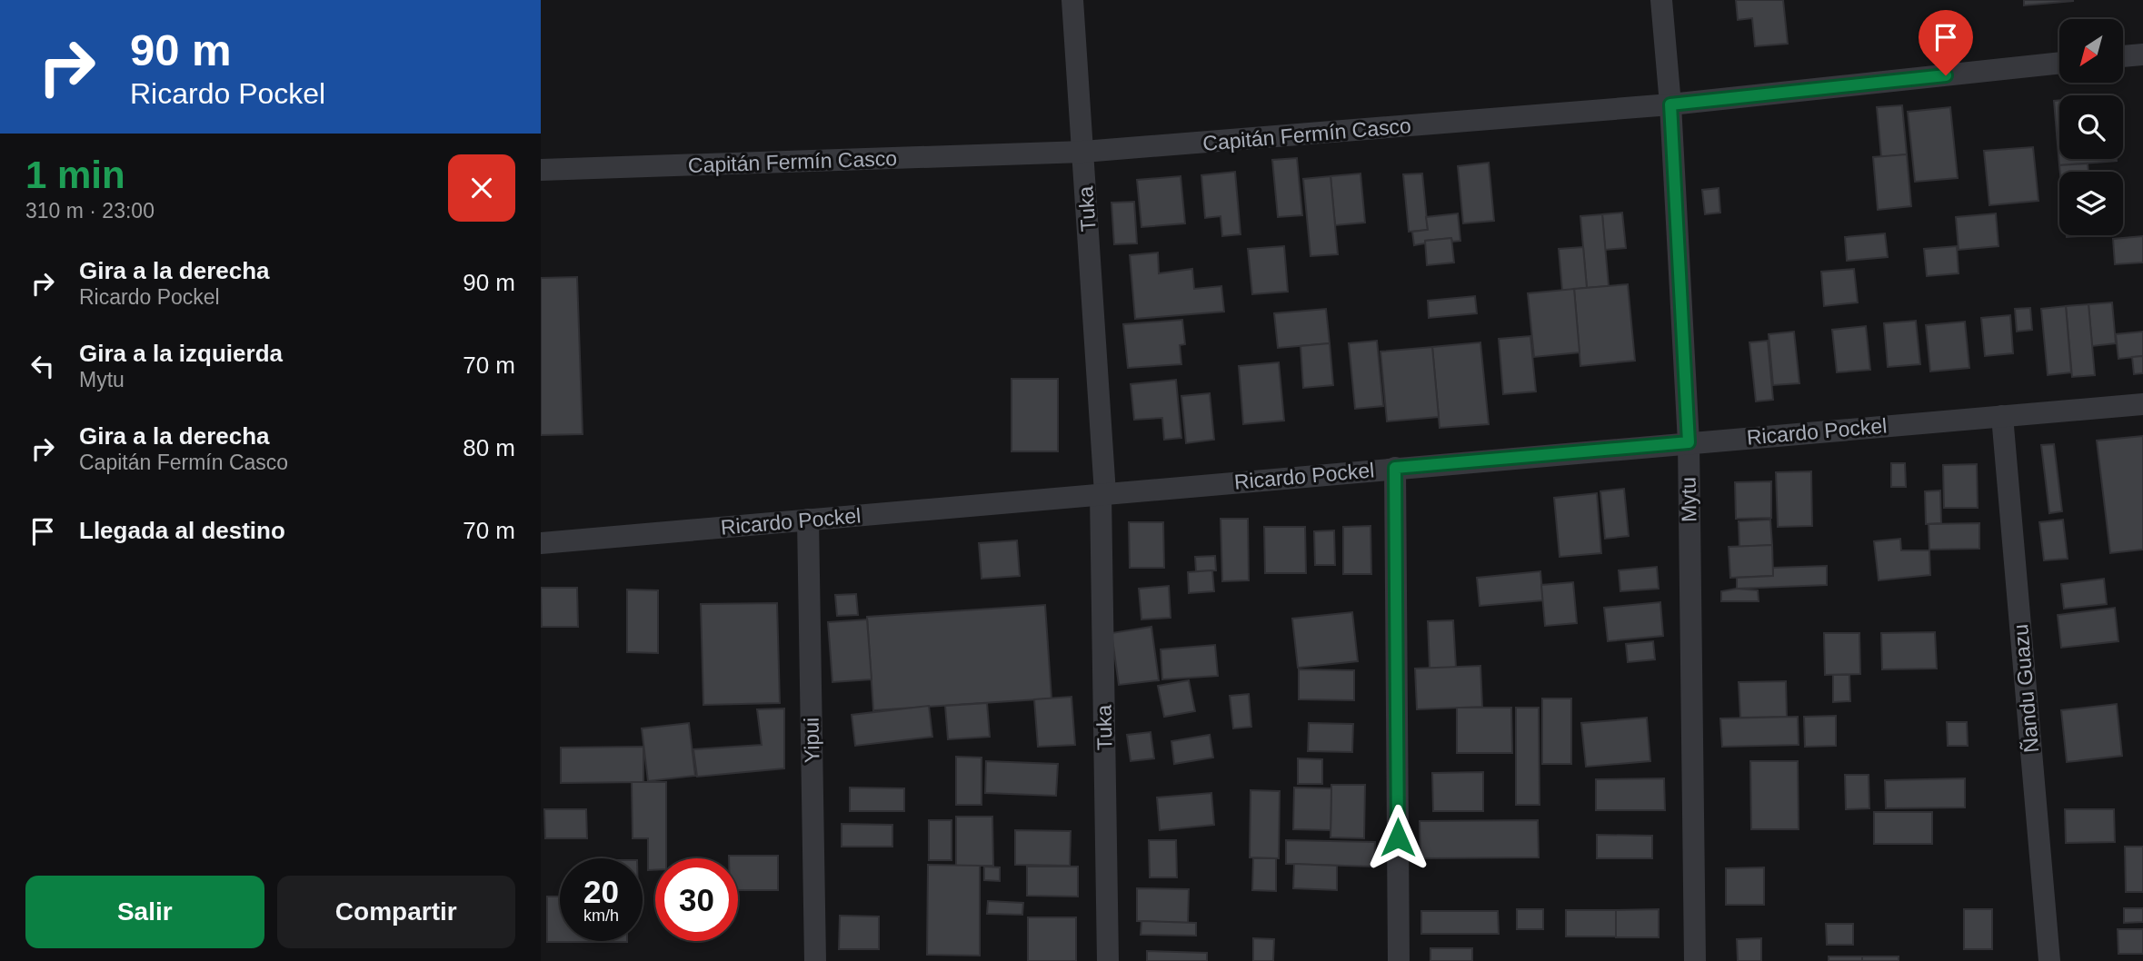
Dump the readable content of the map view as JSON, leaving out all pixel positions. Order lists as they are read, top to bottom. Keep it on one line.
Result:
{"streets":{"street":["Capitán Fermín Casco","Tuka","Ricardo Pockel","Mytu","Ñandu Guazu","Yipui"]},"crossings":[["Capitán Fermín Casco","Tuka"],["Capitán Fermín Casco","Mytu"],["Tuka","Ricardo Pockel"],["Ricardo Pockel","Mytu"],["Ricardo Pockel","Ñandu Guazu"],["Ricardo Pockel","Yipui"]],"north":"bottom left","page":{"turn":["90 m","Ricardo Pockel"],"heading":["1 min","310 m · 23:00"],"list":[{"name":"Gira a la derecha","note":"Ricardo Pockel","value":"90 m"},{"name":"Gira a la izquierda","note":"Mytu","value":"70 m"},{"name":"Gira a la derecha","note":"Capitán Fermín Casco","value":"80 m"},{"name":"Llegada al destino","value":"70 m"}],"speed":"20 km/h","limit":"30","buttons":["Salir","Compartir"]}}
